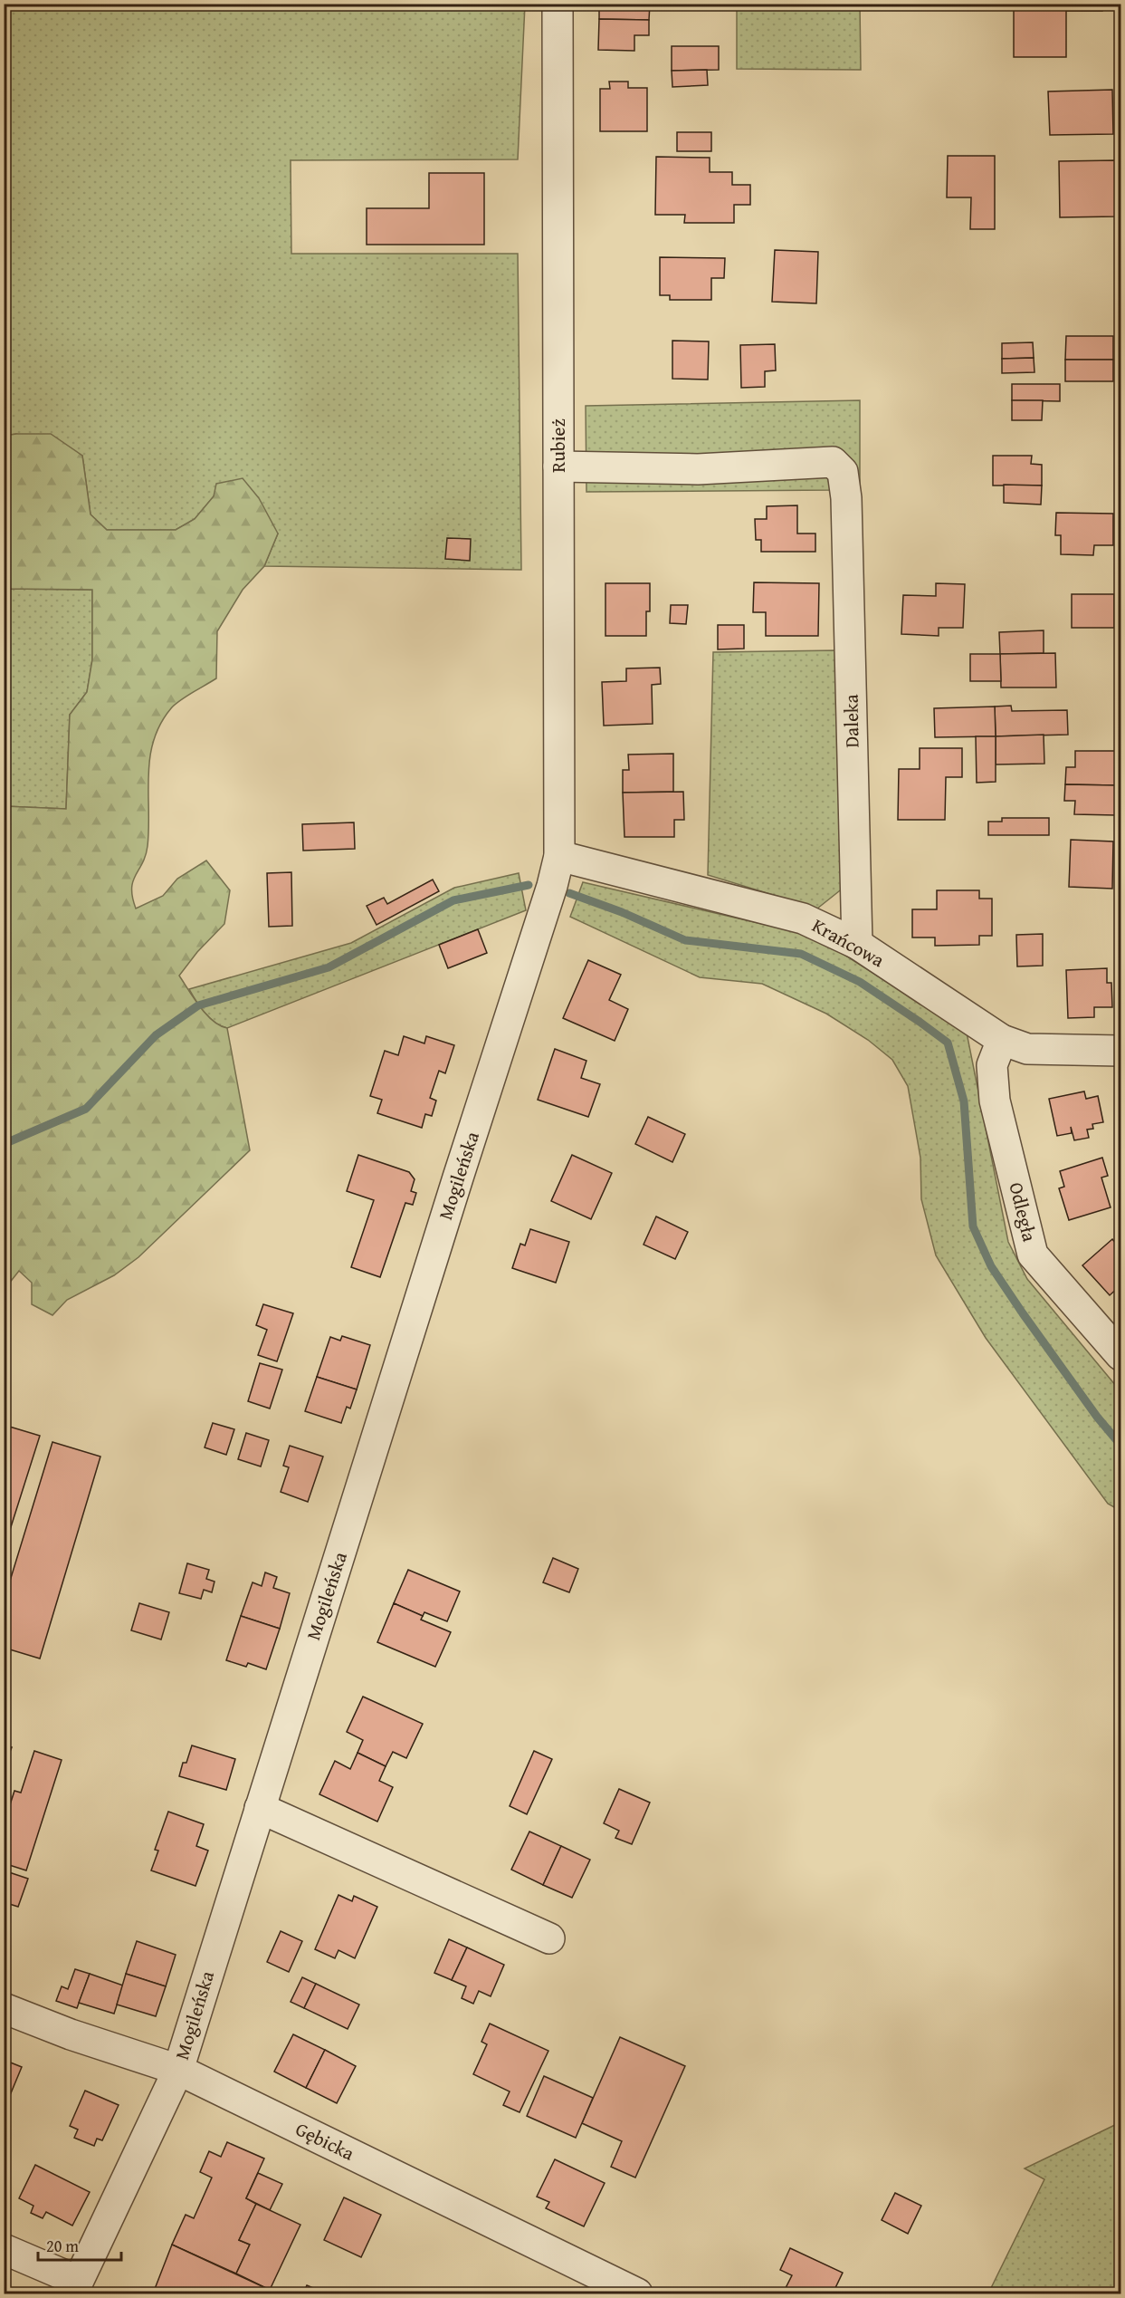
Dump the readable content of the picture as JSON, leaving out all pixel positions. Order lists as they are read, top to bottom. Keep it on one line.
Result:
{"streets":{"street":["Rubież","Daleka","Krańcowa","Mogileńska","Odległa","Gębicka"]},"crossings":[["Rubież","Daleka"],["Rubież","Krańcowa"],["Rubież","Mogileńska"],["Daleka","Krańcowa"],["Krańcowa","Odległa"],["Mogileńska","Gębicka"]],"scale_bar":"20 m"}
